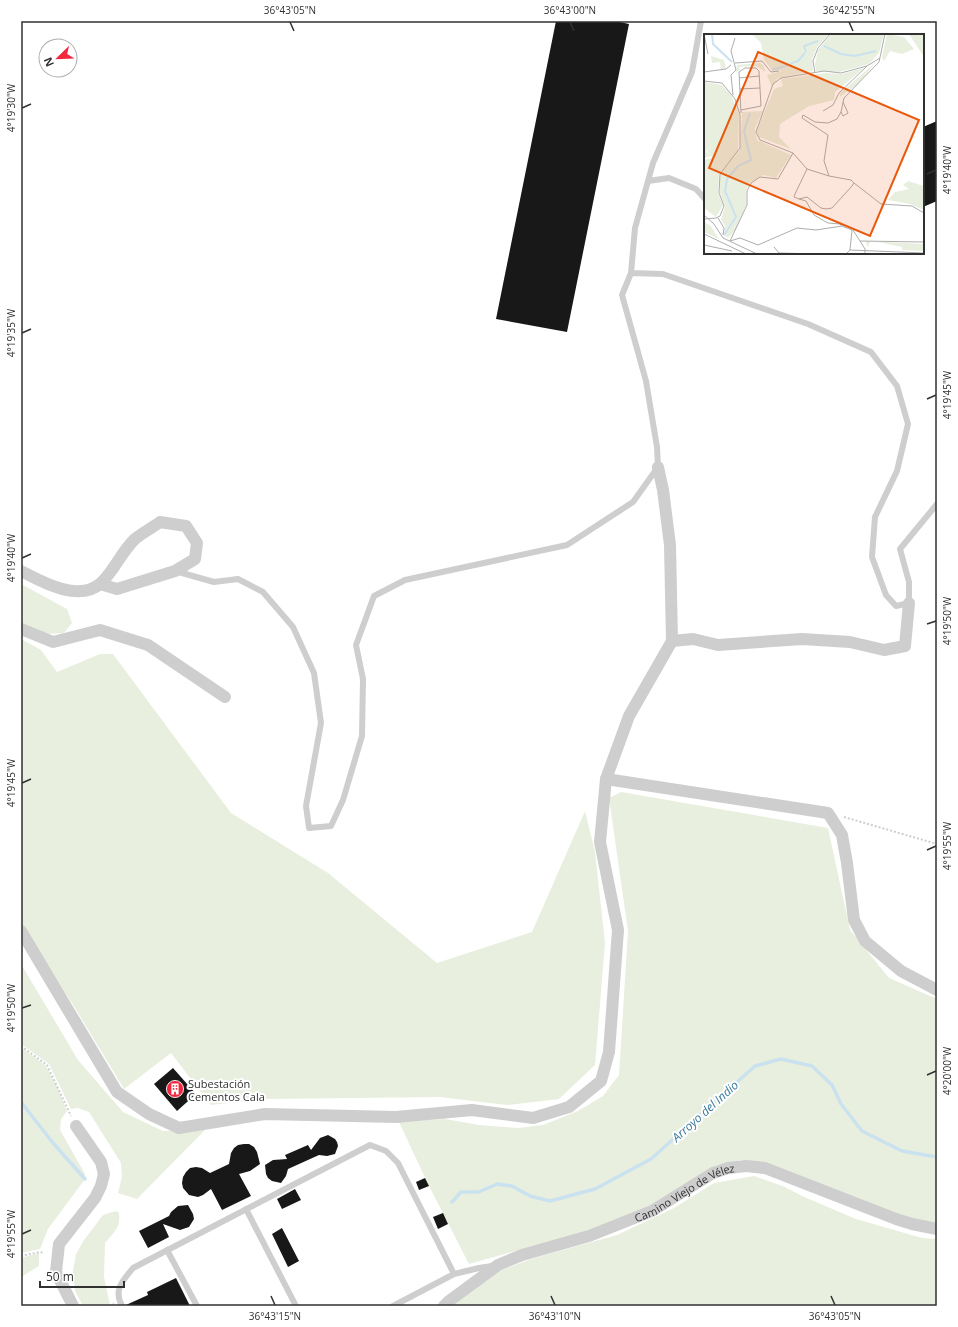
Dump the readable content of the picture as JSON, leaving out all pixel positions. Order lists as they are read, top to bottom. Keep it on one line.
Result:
{"streets":{"street":["Camino Viejo de Vélez"]},"water":["Arroyo del Indio"],"places":{"building":["Subestación Cementos Cala"]},"scale_bar":"50 m","north":"bottom left","coordinates":["36°43'05\"N","36°43'00\"N","36°42'55\"N","4°19'30\"W","4°19'40\"W","4°19'35\"W","4°19'45\"W","4°19'50\"W","4°19'55\"W","4°20'00\"W","36°43'15\"N","36°43'10\"N"]}
